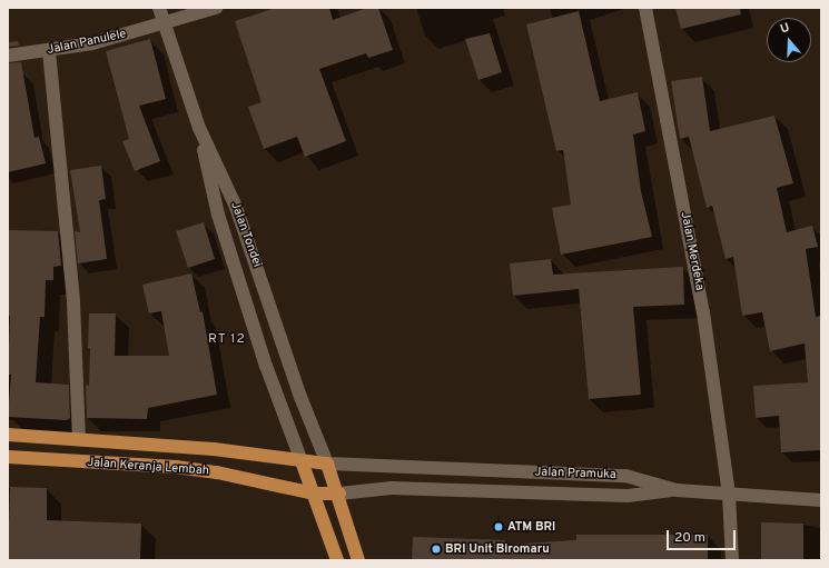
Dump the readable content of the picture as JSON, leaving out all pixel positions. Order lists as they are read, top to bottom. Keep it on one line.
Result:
{"streets":{"main road":["Jalan Keranja Lembah"],"street":["Jalan Panulele","Jalan Tondei","Jalan Merdeka","Jalan Pramuka"]},"crossings":[["Jalan Panulele","Jalan Tondei"],["Jalan Tondei","Jalan Pramuka"],["Jalan Merdeka","Jalan Pramuka"]],"districts":["RT 12"],"places":["ATM BRI","BRI Unit Biromaru"],"scale_bar":"20 m","north":"top"}
